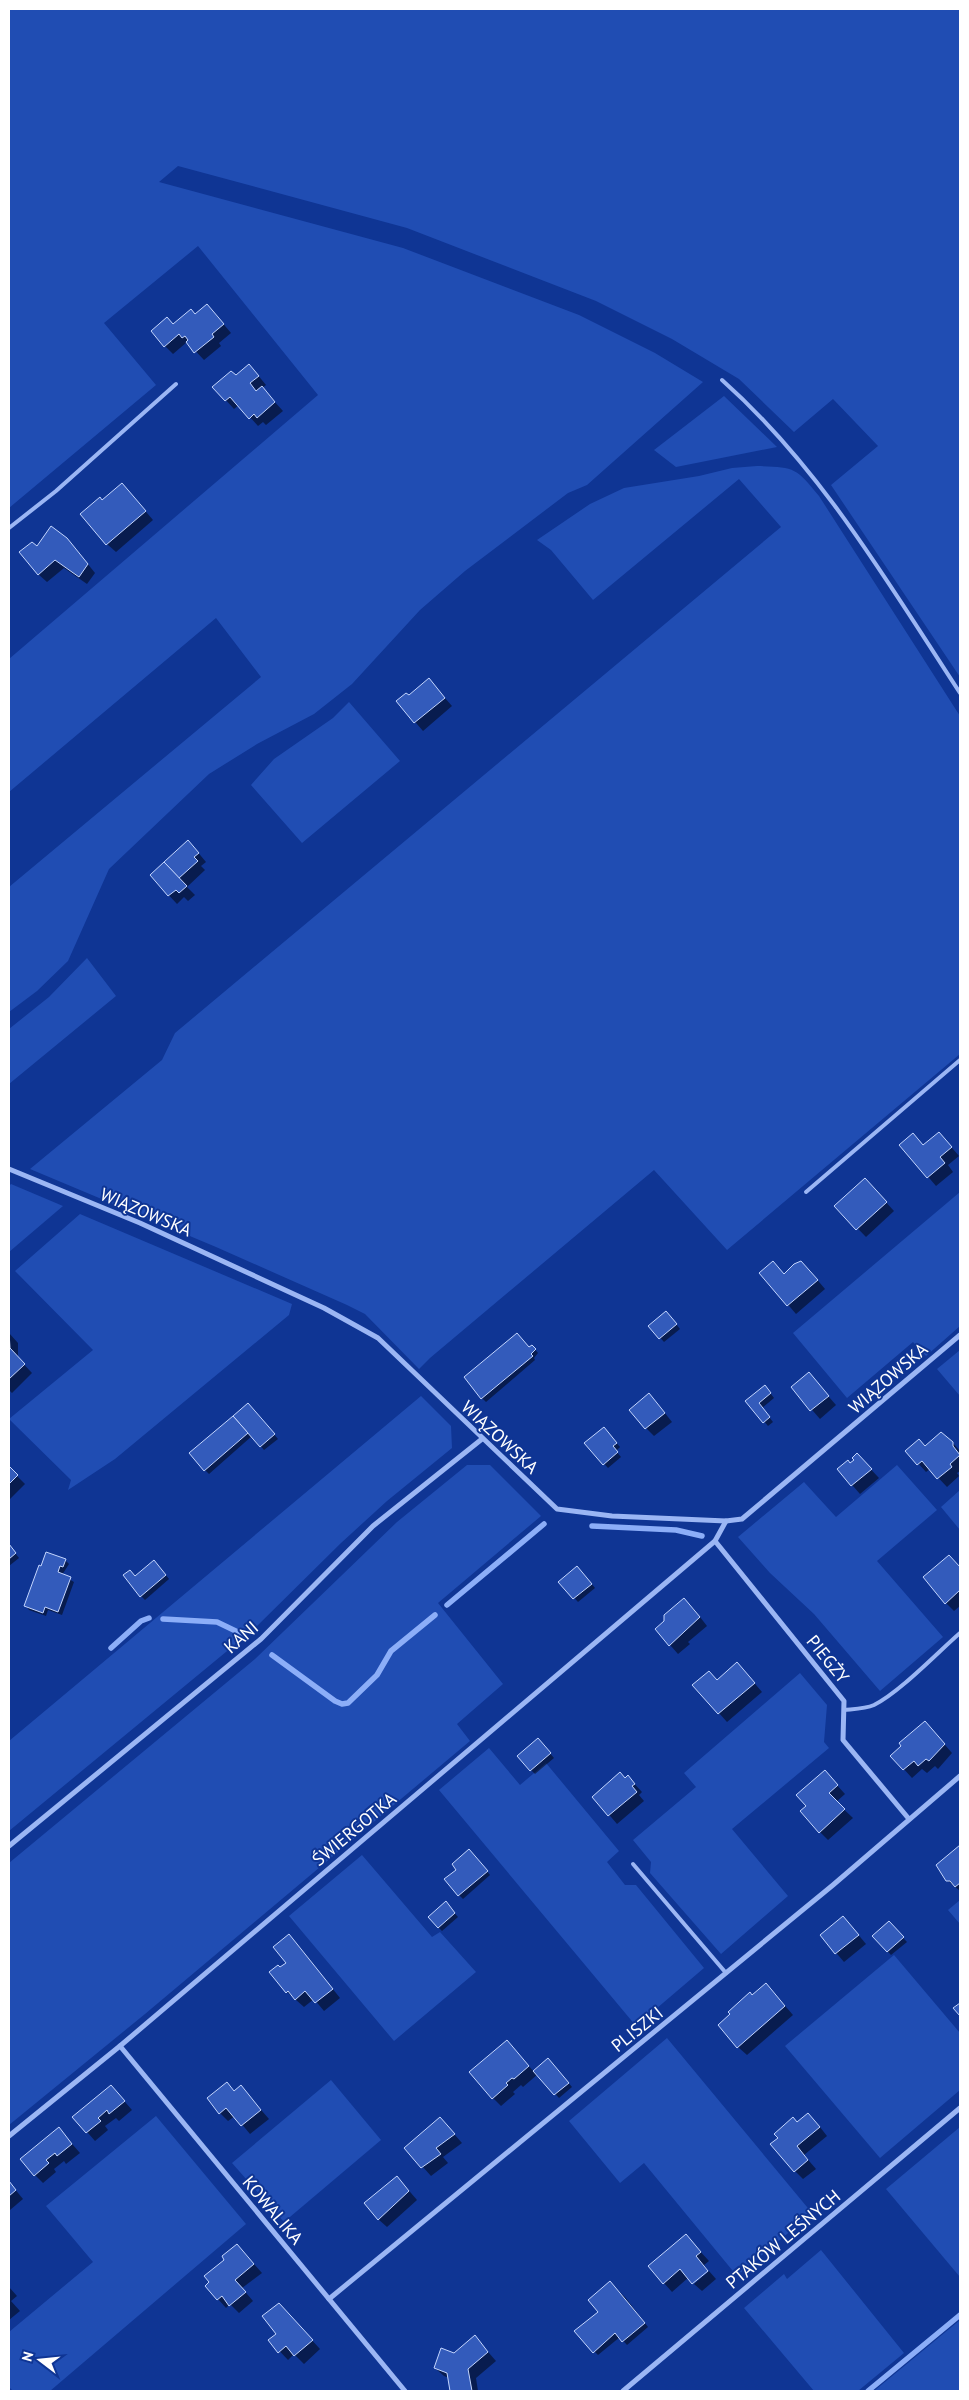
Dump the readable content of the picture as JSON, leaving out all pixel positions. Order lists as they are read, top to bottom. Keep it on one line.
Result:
{"streets":{"street":["WIĄZOWSKA","KANI","PIEGŻY","ŚWIERGOTKA","PLISZKI","KOWALIKA","PTAKÓW LEŚNYCH"]},"crossings":[["WIĄZOWSKA","KANI"],["PIEGŻY","ŚWIERGOTKA"],["PIEGŻY","PLISZKI"],["ŚWIERGOTKA","KOWALIKA"],["PLISZKI","KOWALIKA"]],"north":"left"}
